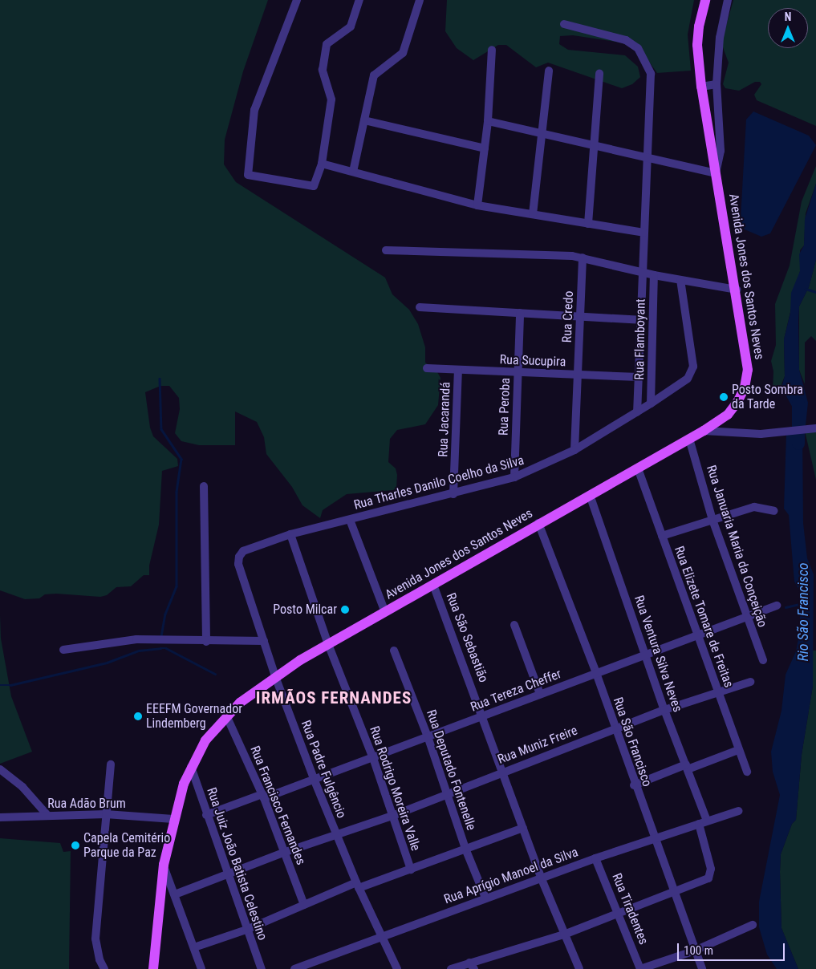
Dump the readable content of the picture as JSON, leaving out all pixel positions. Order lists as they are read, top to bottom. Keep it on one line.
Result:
{"streets":{"main road":["Avenida Jones dos Santos Neves"],"street":["Rua Credo","Rua Flamboyant","Rua Sucupira","Rua Peroba","Rua Jacarandá","Rua Tharles Danilo Coelho da Silva","Rua Januaria Maria da Conçeição","Rua Elizete Tomare de Freitas","Rua São Sebastião","Rua Ventura Silva Neves","Rua Tereza Cheffer","Rua São Francisco","Rua Muniz Freire","Rua Padre Fulgêncio","Rua Deputado Fontenelle","Rua Rodrigo Moreira Valle","Rua Adão Brum","Rua Francisco Fernandes","Rua Juiz João Batista Celestino","Rua Aprígio Manoel da Silva","Rua Tiradentes"]},"crossings":[["Avenida Jones dos Santos Neves","Rua Januaria Maria da Conçeição"],["Avenida Jones dos Santos Neves","Rua Elizete Tomare de Freitas"],["Avenida Jones dos Santos Neves","Rua São Sebastião"],["Avenida Jones dos Santos Neves","Rua Ventura Silva Neves"],["Avenida Jones dos Santos Neves","Rua São Francisco"],["Avenida Jones dos Santos Neves","Rua Padre Fulgêncio"],["Avenida Jones dos Santos Neves","Rua Rodrigo Moreira Valle"],["Avenida Jones dos Santos Neves","Rua Adão Brum"],["Avenida Jones dos Santos Neves","Rua Francisco Fernandes"],["Avenida Jones dos Santos Neves","Rua Juiz João Batista Celestino"],["Rua Credo","Rua Sucupira"],["Rua Credo","Rua Tharles Danilo Coelho da Silva"],["Rua Flamboyant","Rua Tharles Danilo Coelho da Silva"],["Rua Sucupira","Rua Peroba"],["Rua Sucupira","Rua Jacarandá"],["Rua Peroba","Rua Tharles Danilo Coelho da Silva"],["Rua Jacarandá","Rua Tharles Danilo Coelho da Silva"],["Rua Tharles Danilo Coelho da Silva","Rua Padre Fulgêncio"],["Rua Tharles Danilo Coelho da Silva","Rua Rodrigo Moreira Valle"],["Rua Januaria Maria da Conçeição","Rua Tereza Cheffer"],["Rua Elizete Tomare de Freitas","Rua Tereza Cheffer"],["Rua Elizete Tomare de Freitas","Rua Muniz Freire"],["Rua São Sebastião","Rua Tereza Cheffer"],["Rua São Sebastião","Rua Muniz Freire"],["Rua São Sebastião","Rua Aprígio Manoel da Silva"],["Rua Ventura Silva Neves","Rua Tereza Cheffer"],["Rua Ventura Silva Neves","Rua Muniz Freire"],["Rua Ventura Silva Neves","Rua Aprígio Manoel da Silva"],["Rua Tereza Cheffer","Rua São Francisco"],["Rua Tereza Cheffer","Rua Padre Fulgêncio"],["Rua Tereza Cheffer","Rua Deputado Fontenelle"],["Rua Tereza Cheffer","Rua Rodrigo Moreira Valle"],["Rua Tereza Cheffer","Rua Francisco Fernandes"],["Rua Tereza Cheffer","Rua Juiz João Batista Celestino"],["Rua São Francisco","Rua Muniz Freire"],["Rua São Francisco","Rua Aprígio Manoel da Silva"],["Rua Muniz Freire","Rua Padre Fulgêncio"],["Rua Muniz Freire","Rua Deputado Fontenelle"],["Rua Muniz Freire","Rua Rodrigo Moreira Valle"],["Rua Muniz Freire","Rua Francisco Fernandes"],["Rua Muniz Freire","Rua Juiz João Batista Celestino"],["Rua Padre Fulgêncio","Rua Aprígio Manoel da Silva"],["Rua Deputado Fontenelle","Rua Aprígio Manoel da Silva"],["Rua Aprígio Manoel da Silva","Rua Tiradentes"]],"districts":["IRMÃOS FERNANDES"],"water":["Rio São Francisco"],"places":["Posto Sombra da Tarde","Posto Milcar","EEEFM Governador Lindemberg","Capela Cemitério Parque da Paz"],"scale_bar":"100 m","north":"top"}
